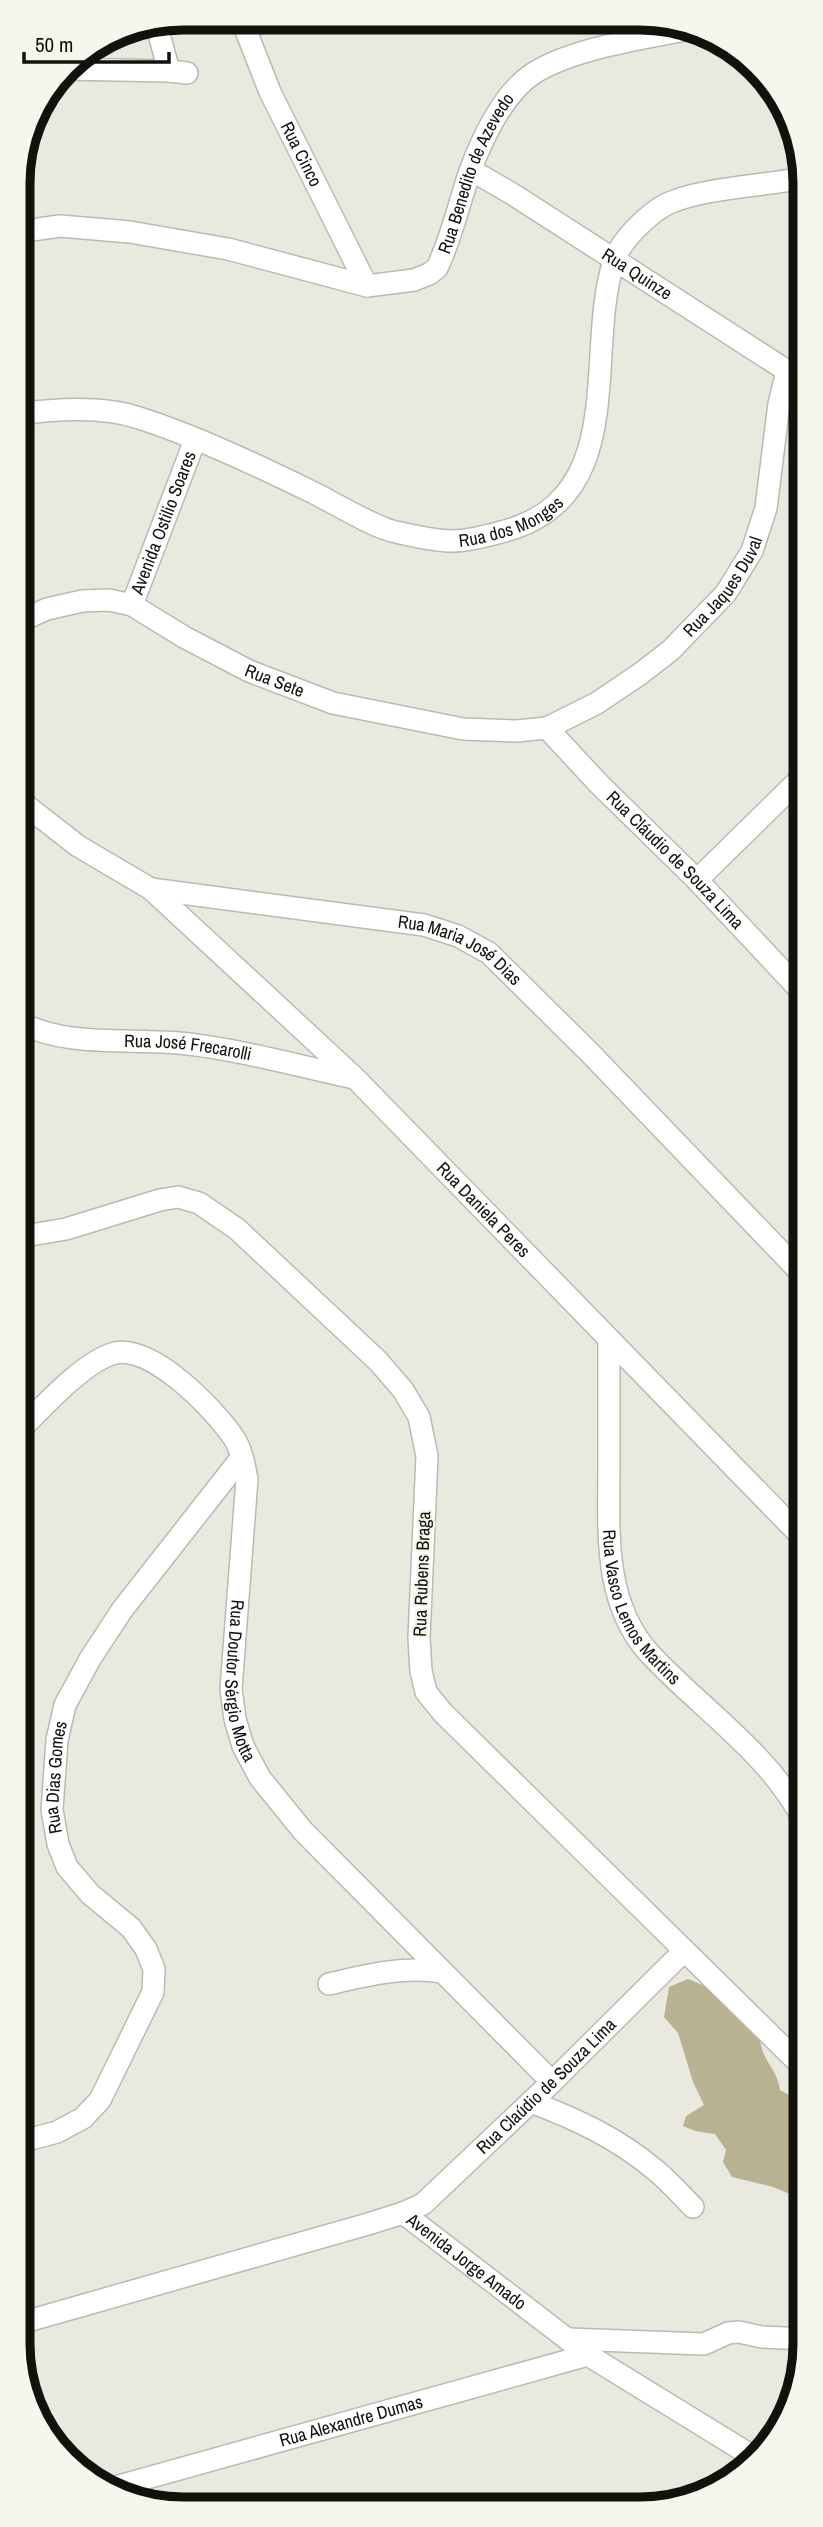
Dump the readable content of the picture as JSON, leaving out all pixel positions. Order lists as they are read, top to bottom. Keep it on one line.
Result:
{"streets":{"street":["Rua Cinco","Rua Benedito de Azevedo","Rua Quinze","Rua dos Monges","Avenida Ostilio Soares","Rua Jaques Duval","Rua Sete","Rua Cláudio de Souza Lima","Rua Maria José Dias","Rua José Frecarolli","Rua Daniela Peres","Rua Rubens Braga","Rua Vasco Lemos Martins","Rua Doutor Sérgio Motta","Rua Dias Gomes","Rua Claúdio de Souza Lima","Avenida Jorge Amado","Rua Alexandre Dumas"]},"crossings":[["Rua Cinco","Rua Benedito de Azevedo"],["Rua Benedito de Azevedo","Rua Quinze"],["Rua Quinze","Rua dos Monges"],["Rua dos Monges","Avenida Ostilio Soares"],["Avenida Ostilio Soares","Rua Sete"],["Rua Jaques Duval","Rua Sete"],["Rua Jaques Duval","Rua Cláudio de Souza Lima"],["Rua Sete","Rua Cláudio de Souza Lima"],["Rua Maria José Dias","Rua Daniela Peres"],["Rua José Frecarolli","Rua Daniela Peres"],["Rua Daniela Peres","Rua Vasco Lemos Martins"],["Rua Rubens Braga","Rua Claúdio de Souza Lima"],["Rua Doutor Sérgio Motta","Rua Dias Gomes"],["Rua Doutor Sérgio Motta","Rua Claúdio de Souza Lima"],["Rua Claúdio de Souza Lima","Avenida Jorge Amado"],["Avenida Jorge Amado","Rua Alexandre Dumas"]],"scale_bar":"50 m"}
